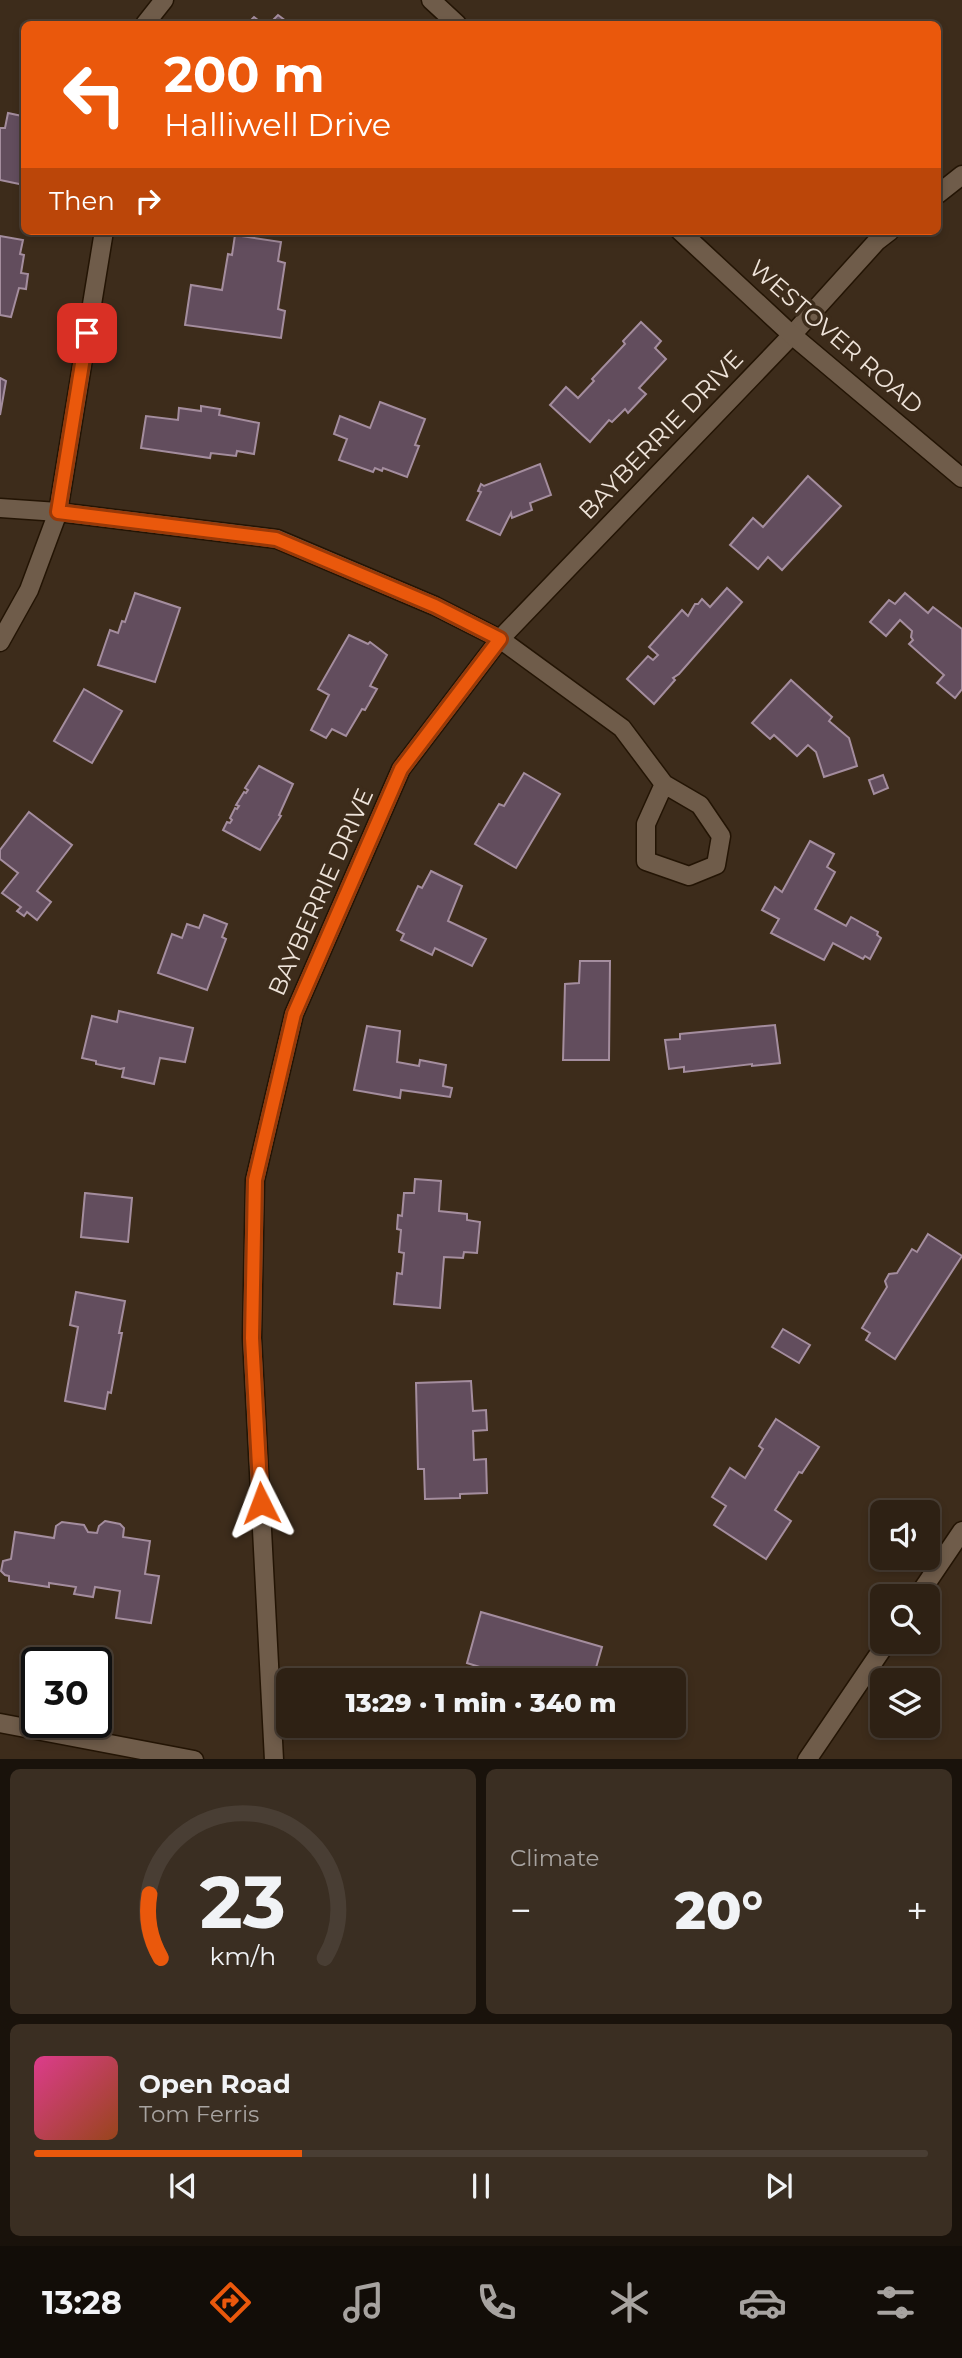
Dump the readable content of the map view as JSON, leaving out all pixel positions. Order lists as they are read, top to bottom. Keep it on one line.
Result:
{"streets":{"street":["WESTOVER ROAD","BAYBERRIE DRIVE"]},"crossings":[["WESTOVER ROAD","BAYBERRIE DRIVE"]],"page":{"turn":["200 m","Halliwell Drive"],"then":"Then","limit":"30","trip":"13:29 · 1 min · 340 m","tile":"Climate","heat":["−","20°","+"],"song":["Open Road","Tom Ferris"],"tabs":"13:28","gauge":["23","km/h"]}}
